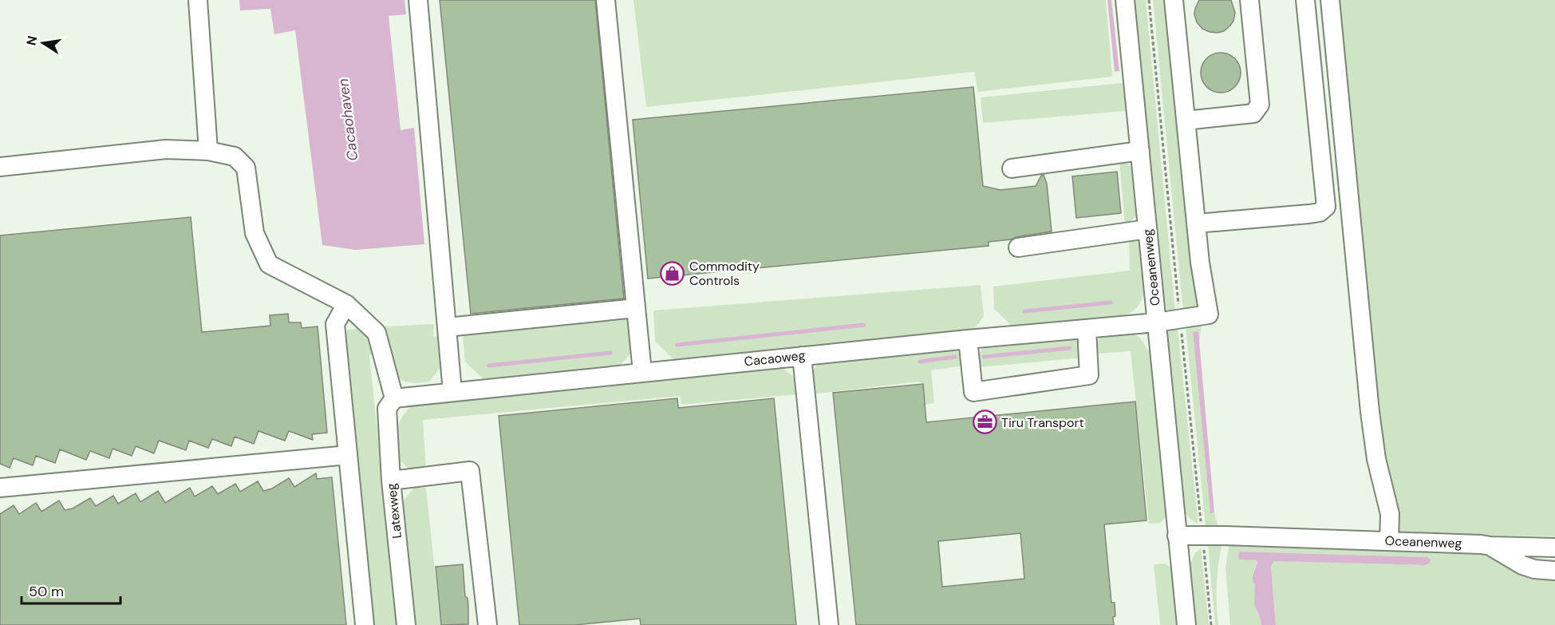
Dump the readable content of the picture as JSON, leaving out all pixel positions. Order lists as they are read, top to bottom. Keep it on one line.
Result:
{"streets":{"street":["Oceanenweg","Cacaoweg","Latexweg"]},"crossings":[["Oceanenweg","Cacaoweg"],["Cacaoweg","Latexweg"]],"water":["Cacaohaven"],"places":{"shop":["Commodity Controls"],"office":["Tiru Transport"]},"scale_bar":"50 m","north":"left"}
